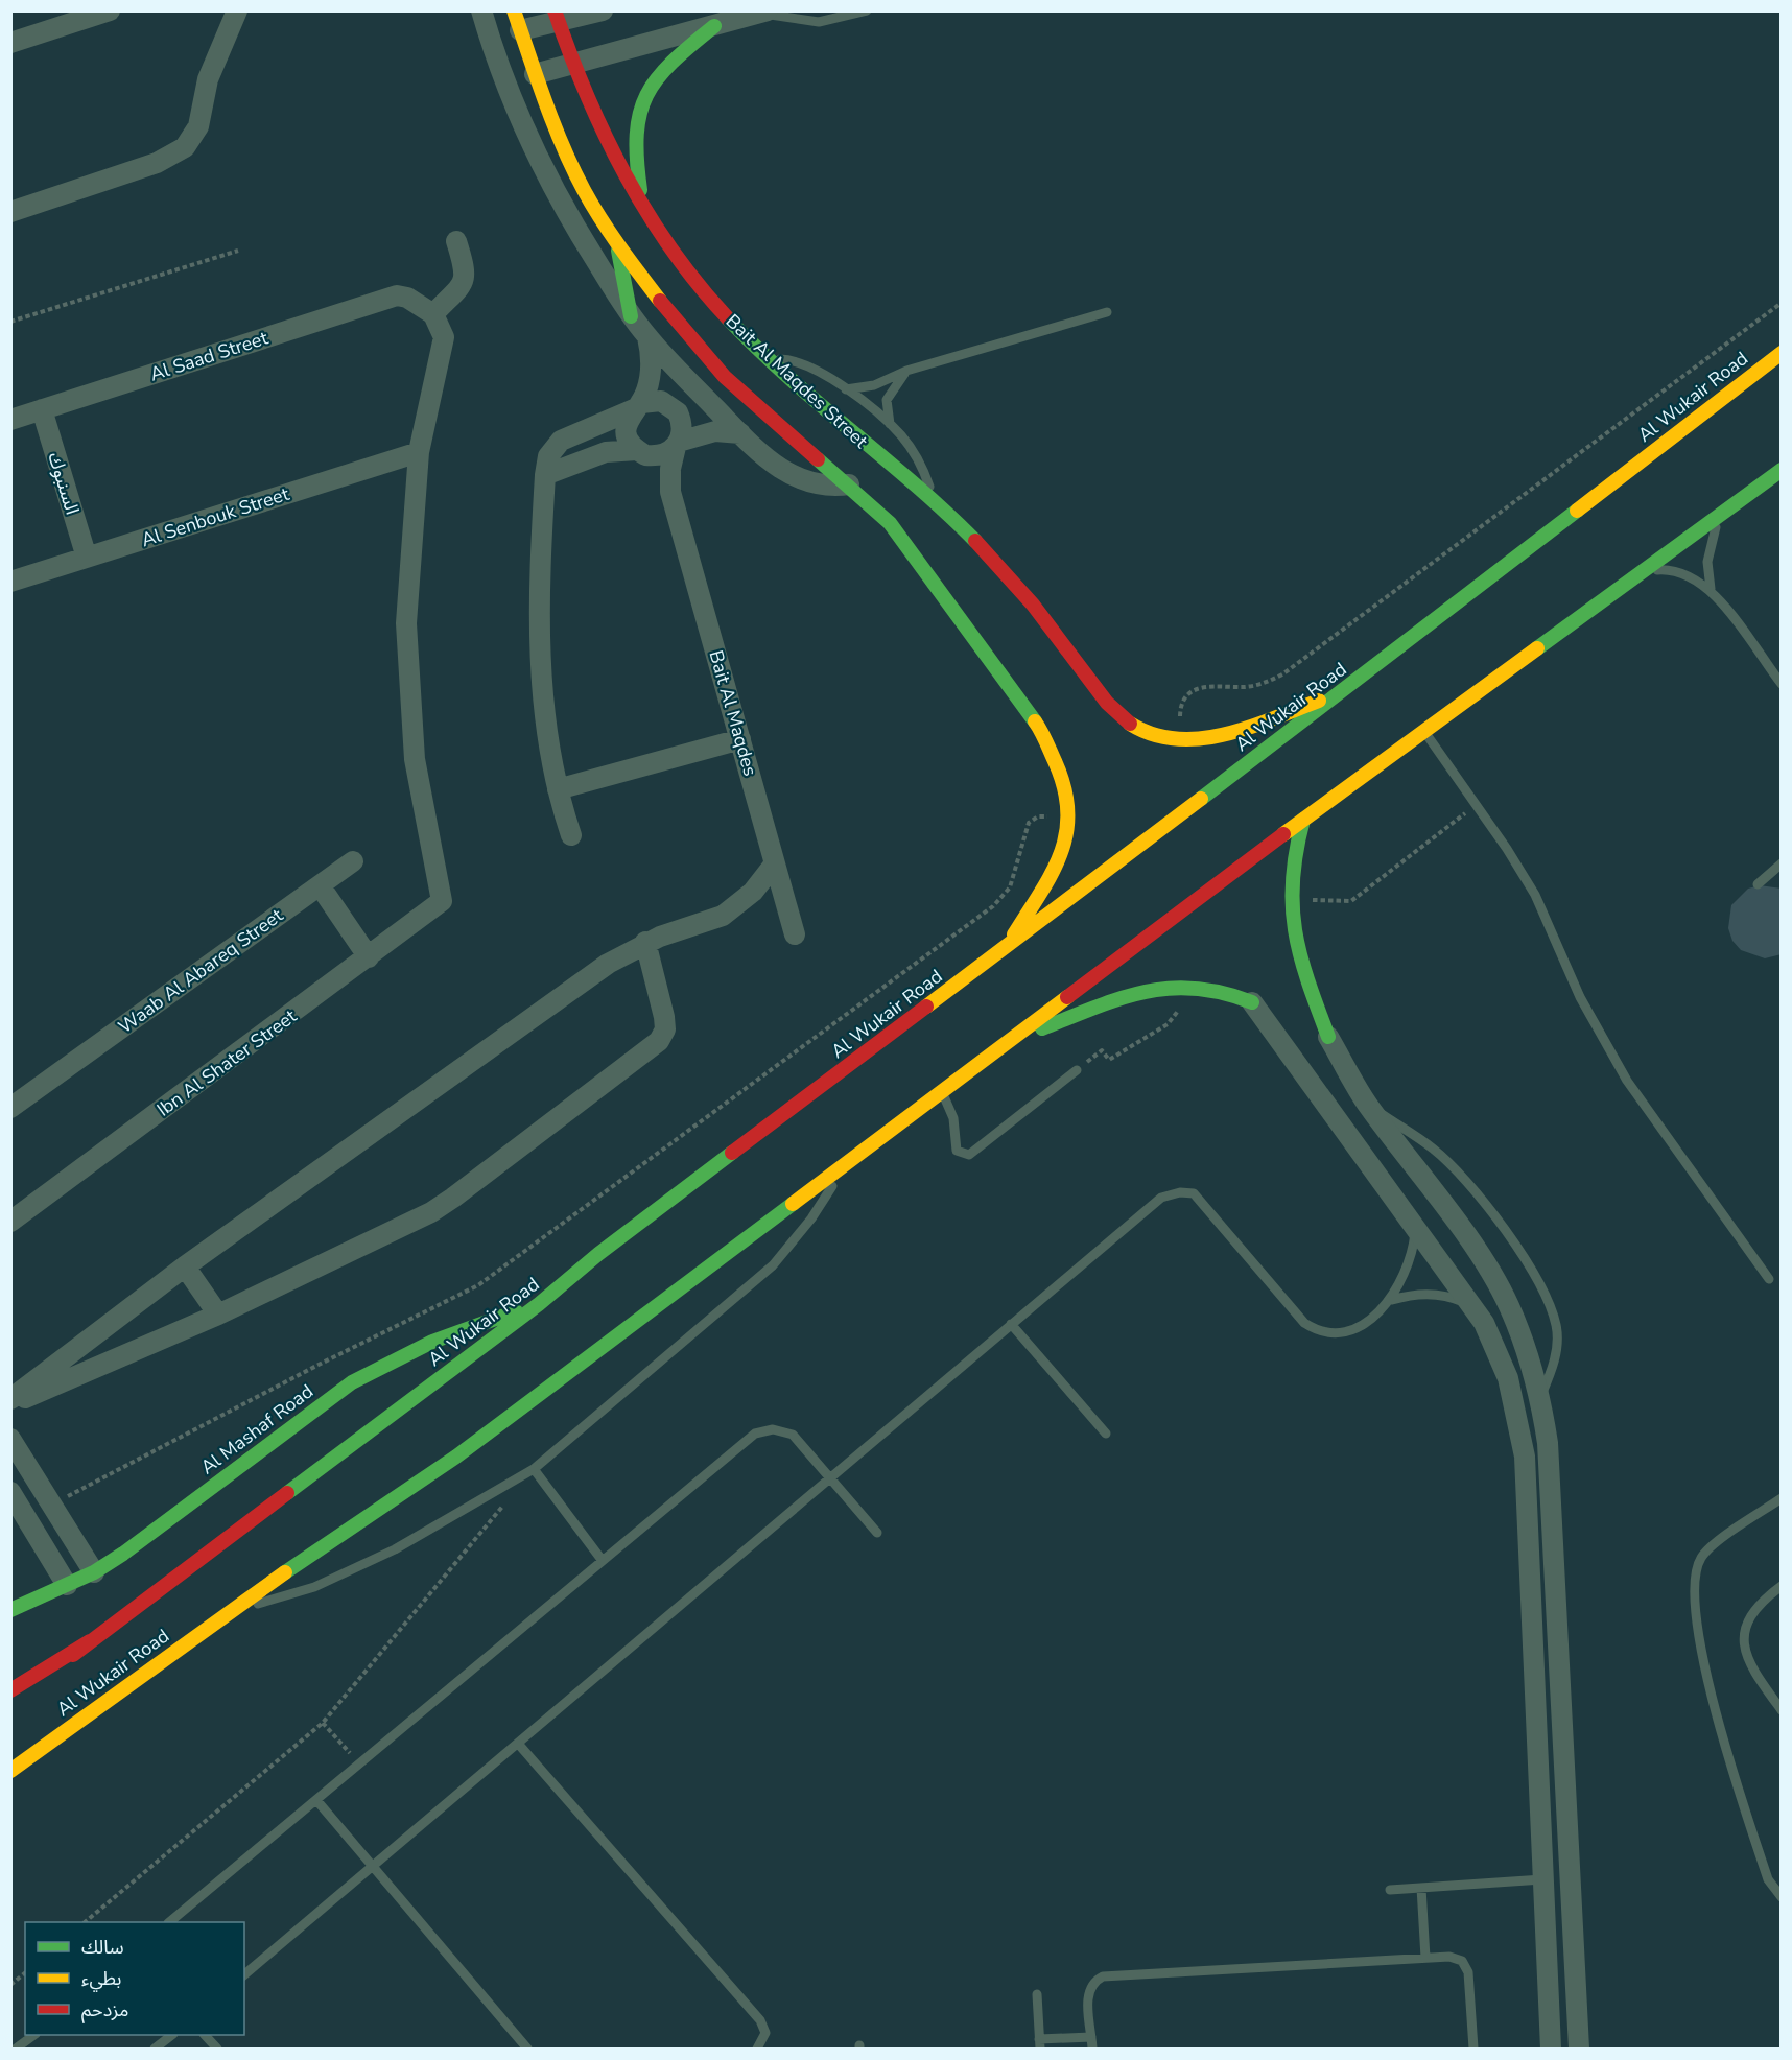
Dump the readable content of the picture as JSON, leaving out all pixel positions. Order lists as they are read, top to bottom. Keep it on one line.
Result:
{"streets":{"main road":["Bait Al Maqdes Street","Al Wukair Road","Al Mashaf Road"],"street":["Al Saad Street","السنبوك","Al Senbouk Street","Bait Al Maqdes","Waab Al Abareq Street","Ibn Al Shater Street"]},"crossings":[["Al Saad Street","السنبوك"],["Bait Al Maqdes Street","Al Wukair Road"],["Al Wukair Road","Al Mashaf Road"],["السنبوك","Al Senbouk Street"],["Al Senbouk Street","Ibn Al Shater Street"]],"legend":["سالك","بطيء","مزدحم"]}
